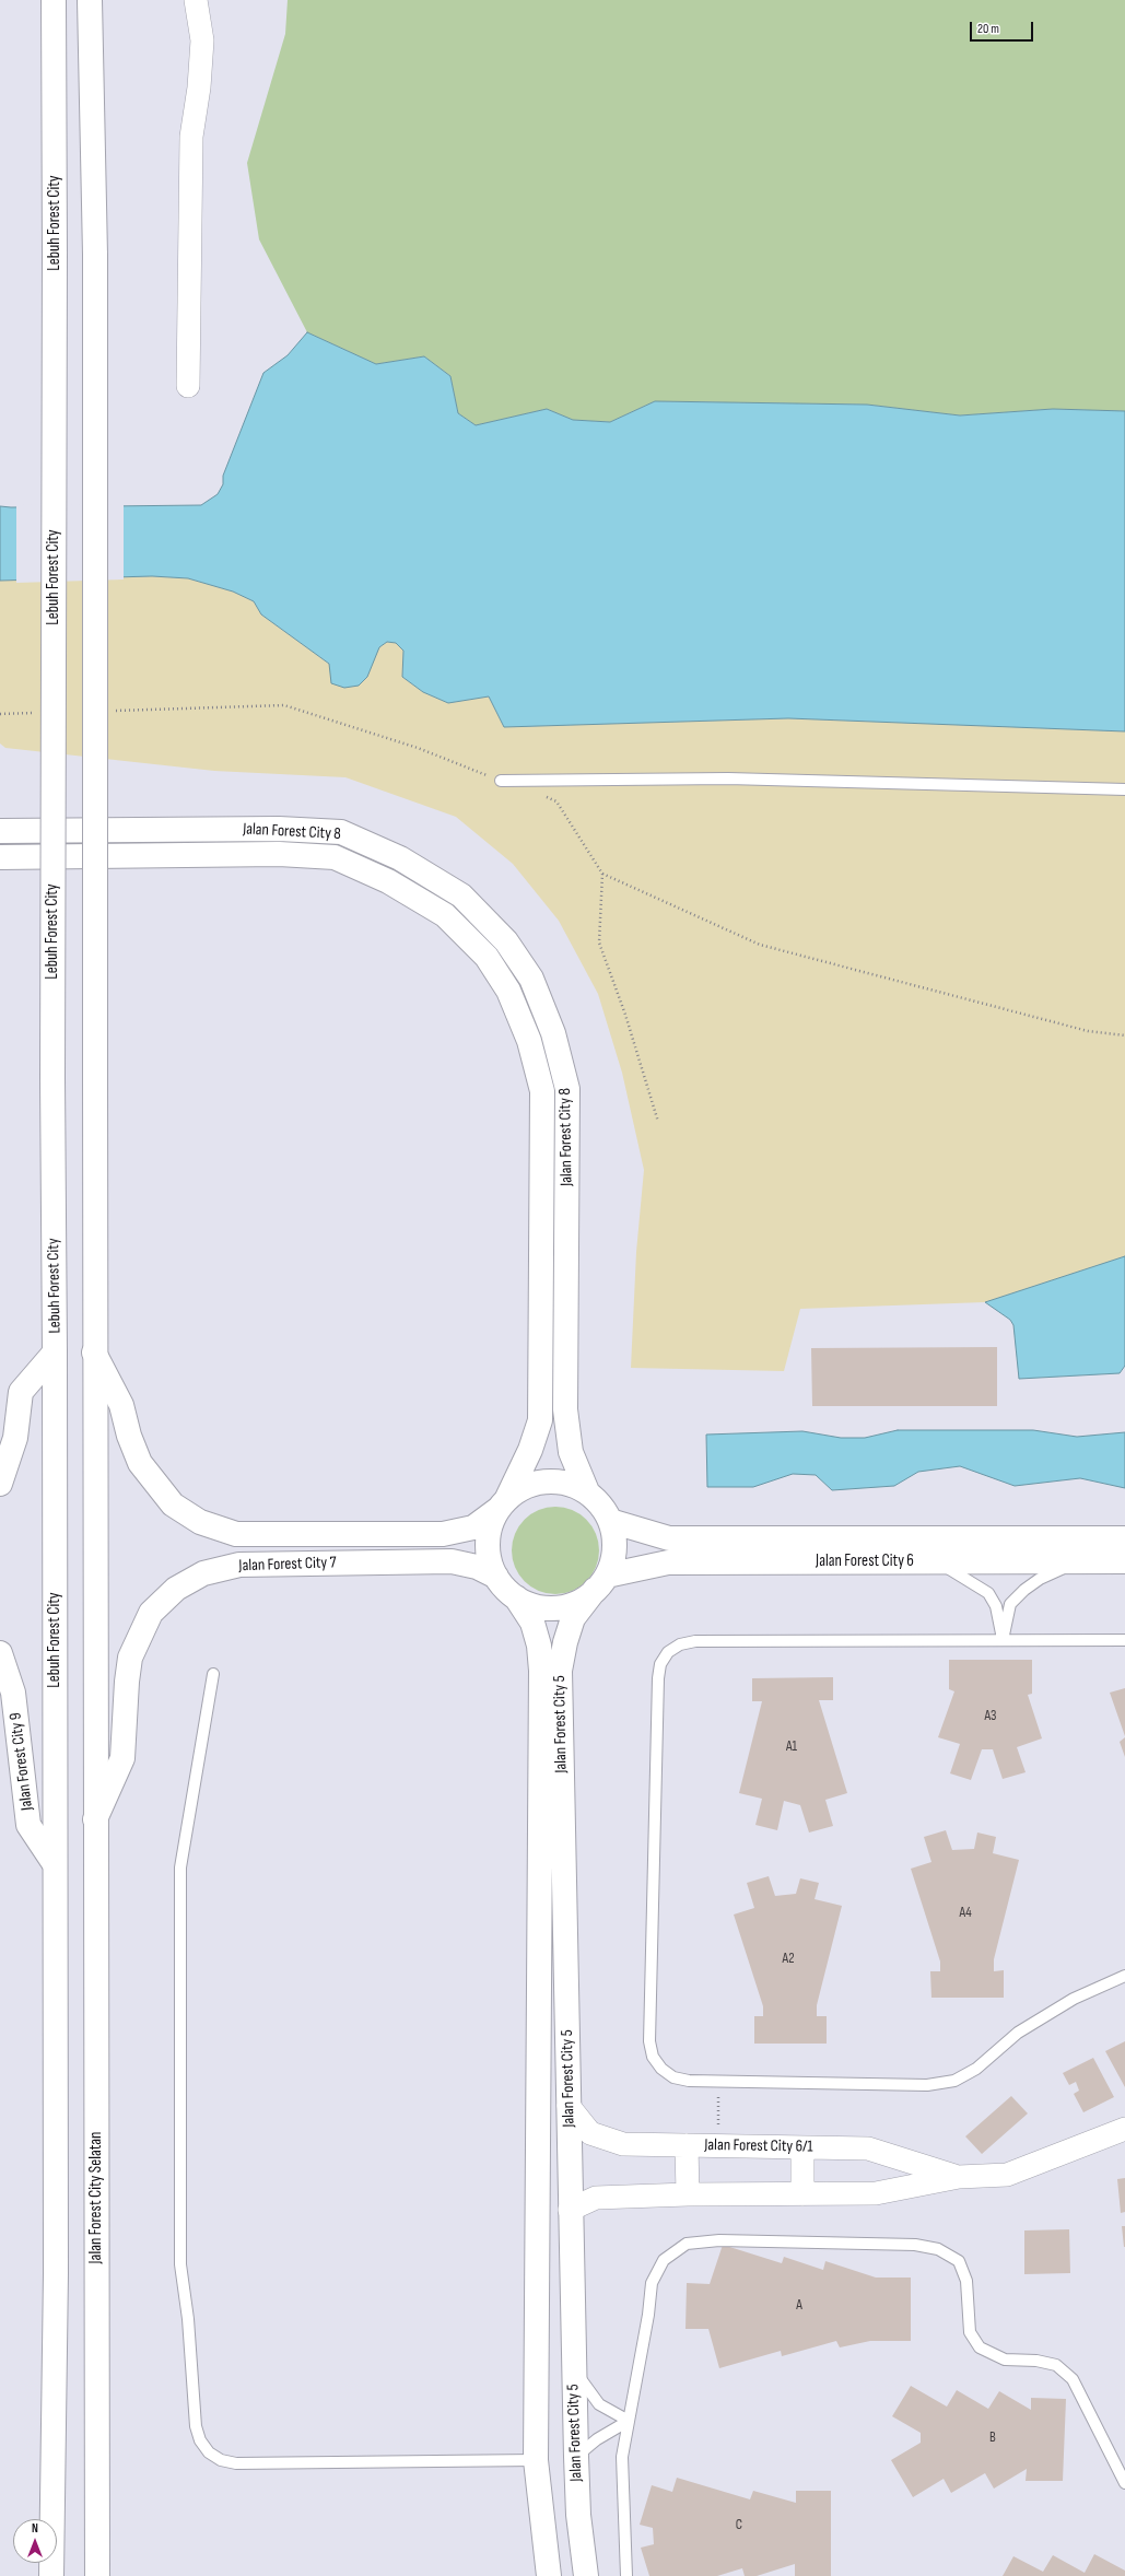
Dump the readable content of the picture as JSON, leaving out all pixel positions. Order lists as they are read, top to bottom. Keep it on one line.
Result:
{"streets":{"street":["Lebuh Forest City","Jalan Forest City 8","Jalan Forest City 6","Jalan Forest City 7","Jalan Forest City 5","Jalan Forest City 9","Jalan Forest City 6/1","Jalan Forest City Selatan"]},"crossings":[["Lebuh Forest City","Jalan Forest City 9"],["Jalan Forest City 8","Jalan Forest City 6"],["Jalan Forest City 8","Jalan Forest City 7"],["Jalan Forest City 8","Jalan Forest City 5"],["Jalan Forest City 6","Jalan Forest City 7"],["Jalan Forest City 6","Jalan Forest City 5"],["Jalan Forest City 7","Jalan Forest City 5"],["Jalan Forest City 7","Jalan Forest City Selatan"],["Jalan Forest City 5","Jalan Forest City 6/1"]],"house_numbers":["A3","A1","A4","A2","A","B","C"],"scale_bar":"20 m","north":"top"}
